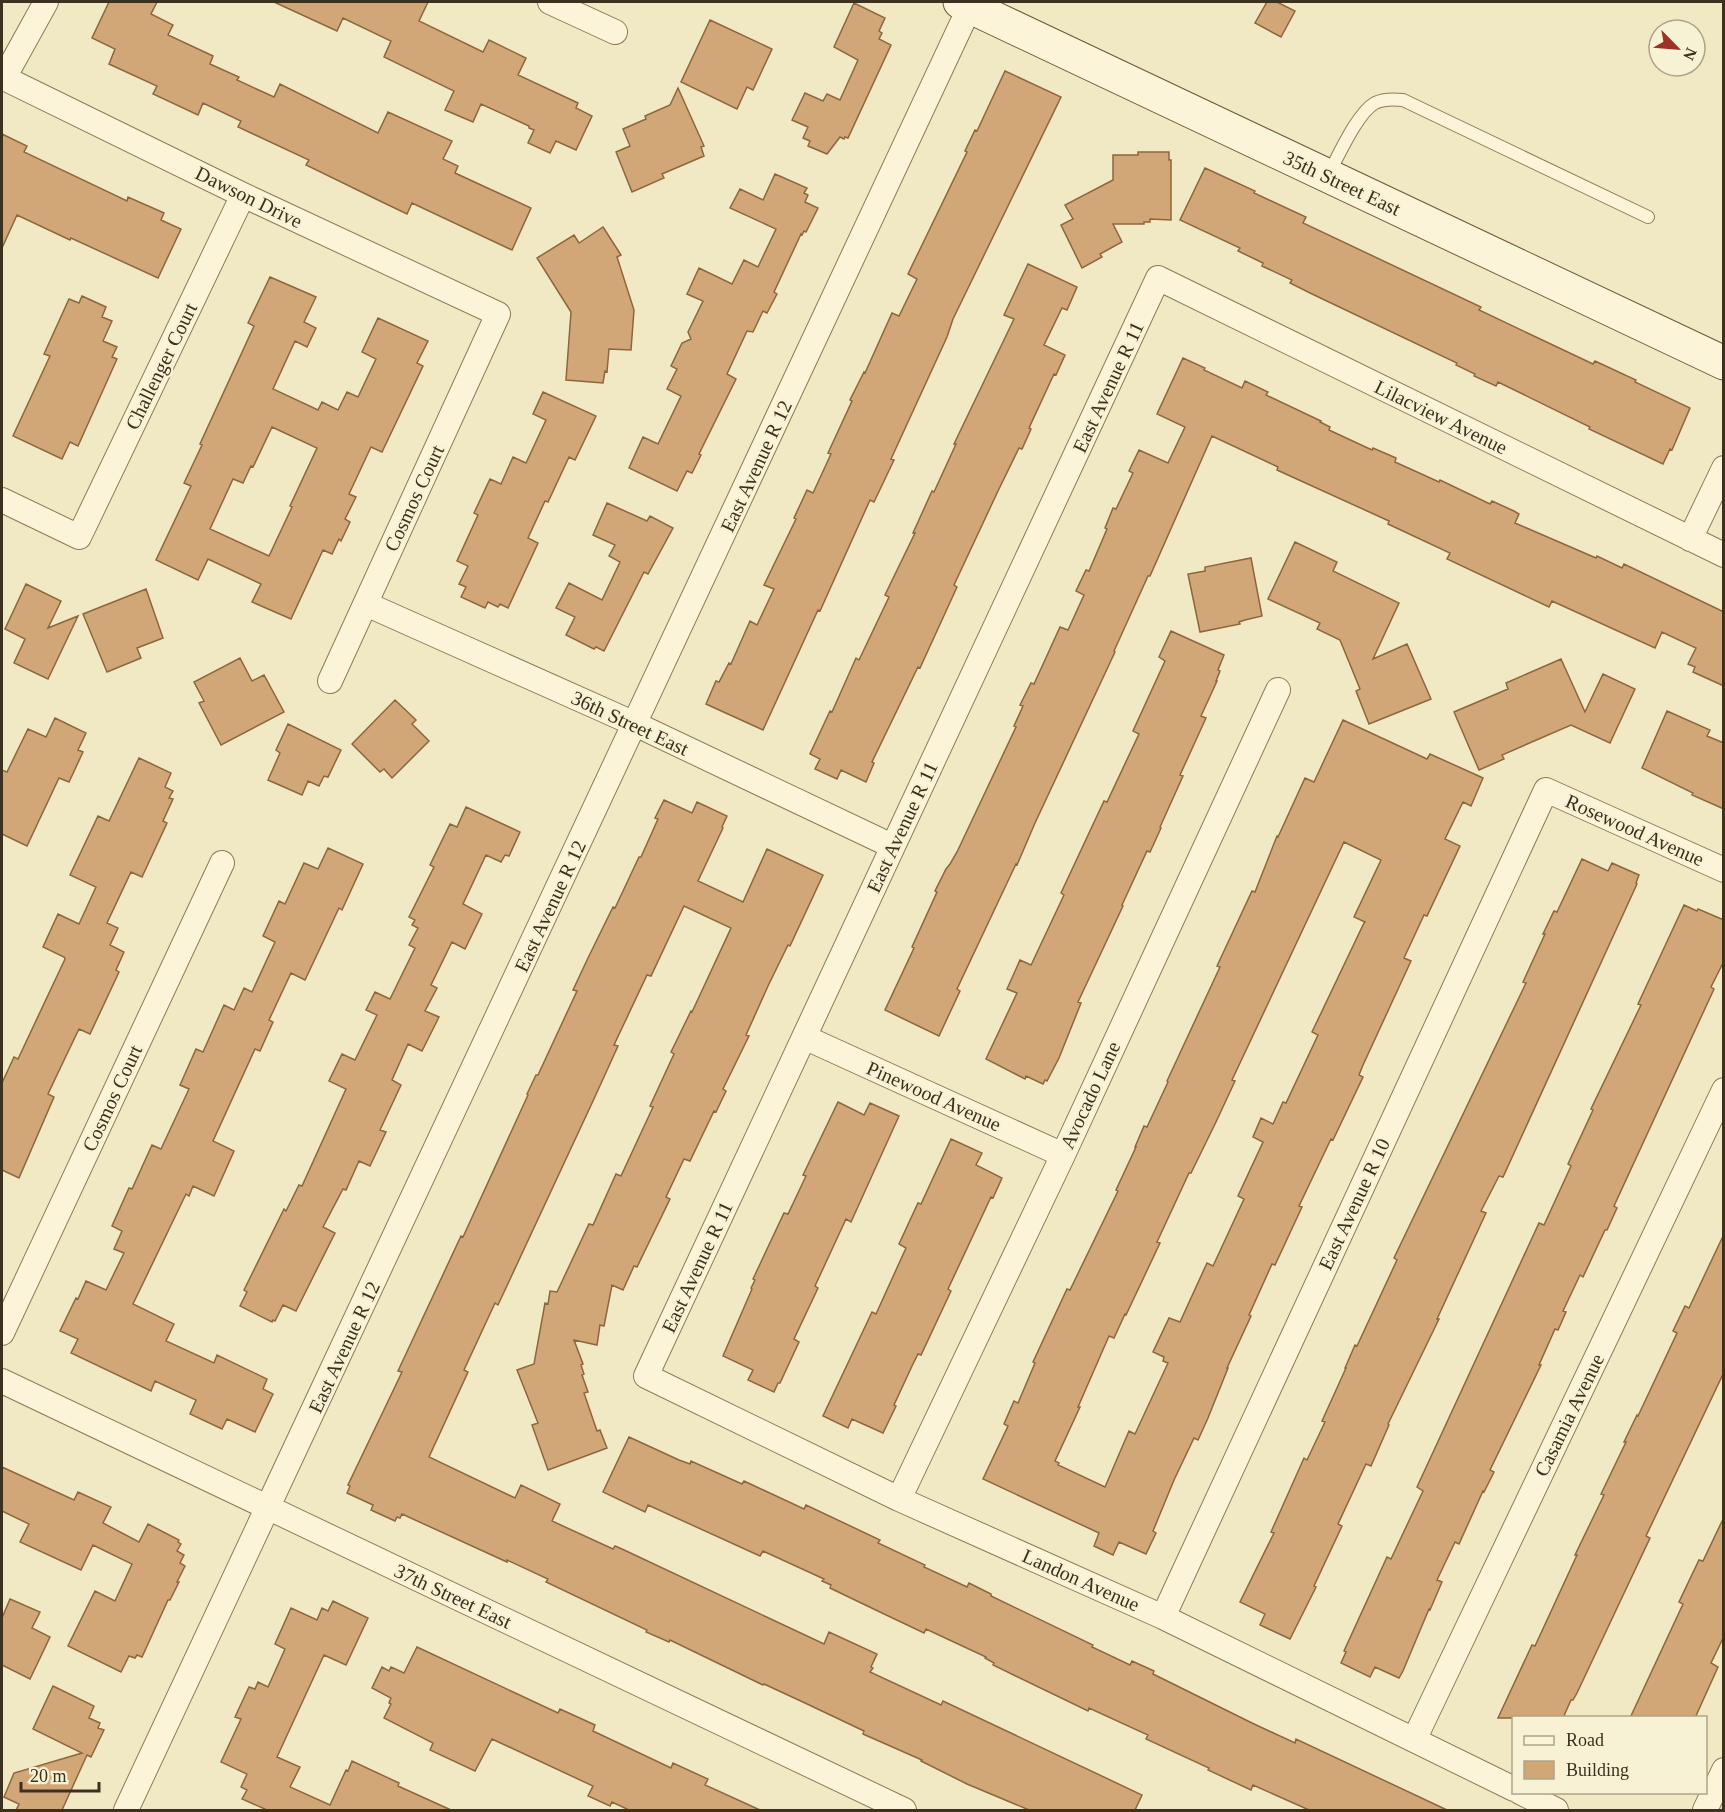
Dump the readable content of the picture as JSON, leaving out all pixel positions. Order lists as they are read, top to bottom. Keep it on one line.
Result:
{"streets":{"street":["35th Street East","Dawson Drive","Challenger Court","East Avenue R 11","Lilacview Avenue","East Avenue R 12","Cosmos Court","36th Street East","Rosewood Avenue","Avocado Lane","Pinewood Avenue","East Avenue R 10","Casamia Avenue","Landon Avenue","37th Street East"]},"crossings":[["35th Street East","East Avenue R 12"],["Dawson Drive","Challenger Court"],["Dawson Drive","Cosmos Court"],["East Avenue R 11","Lilacview Avenue"],["East Avenue R 11","36th Street East"],["East Avenue R 11","Pinewood Avenue"],["East Avenue R 11","Landon Avenue"],["East Avenue R 12","36th Street East"],["East Avenue R 12","37th Street East"],["Cosmos Court","36th Street East"],["Rosewood Avenue","East Avenue R 10"],["Avocado Lane","Pinewood Avenue"],["Avocado Lane","Landon Avenue"],["East Avenue R 10","Landon Avenue"],["Casamia Avenue","Landon Avenue"]],"legend":["Road","Building"],"scale_bar":"20 m","north":"bottom right"}
